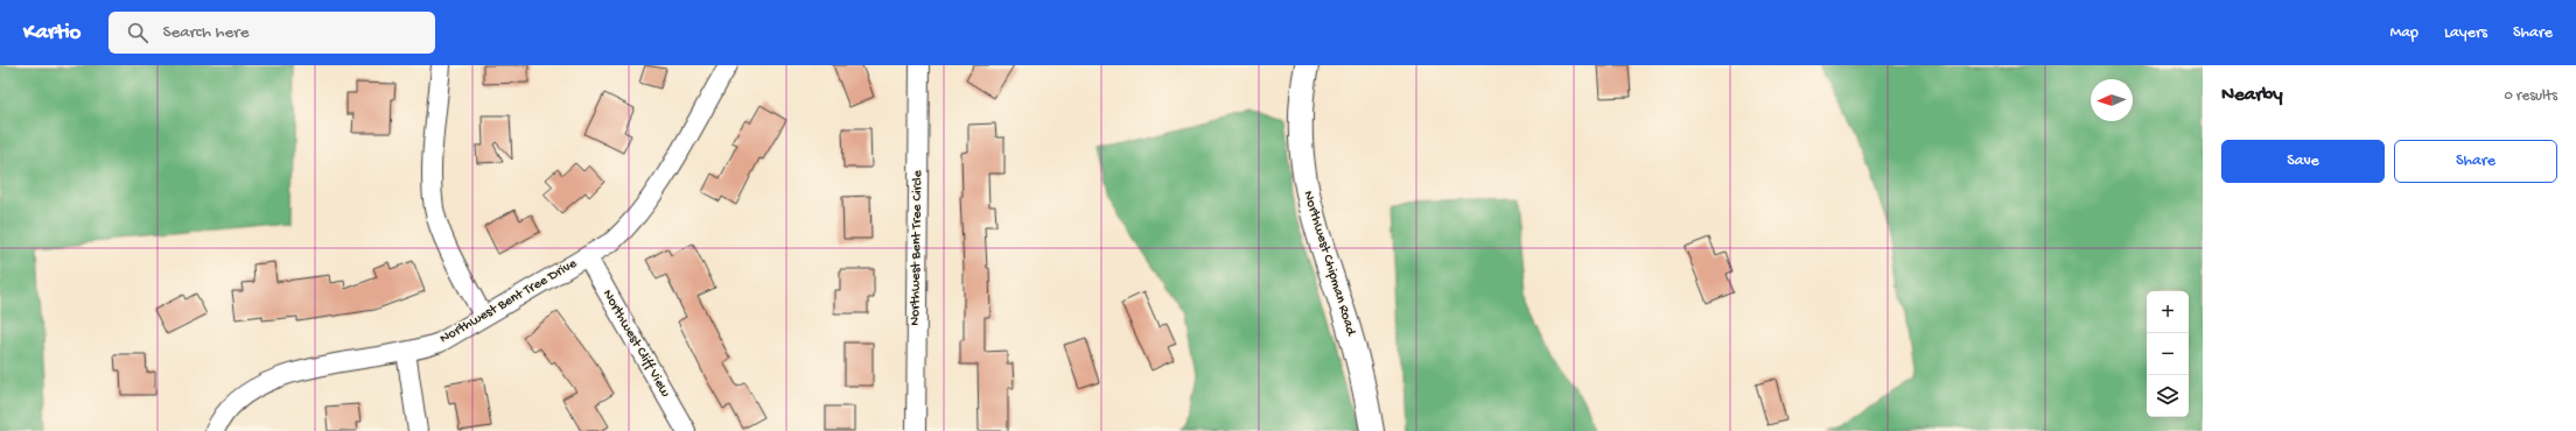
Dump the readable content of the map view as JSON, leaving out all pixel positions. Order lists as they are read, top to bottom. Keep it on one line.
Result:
{"streets":{"main road":["Northwest Chipman Road"],"street":["Northwest Bent Tree Circle","Northwest Bent Tree Drive","Northwest Cliff View"]},"crossings":[["Northwest Bent Tree Drive","Northwest Cliff View"]],"north":"left","page":{"header":"Kartio","search":"Search here","nav":["Map","Layers","Share"],"heading":["Nearby","0 results"],"buttons":["Save","Share"],"map_buttons":["+","−"]}}
